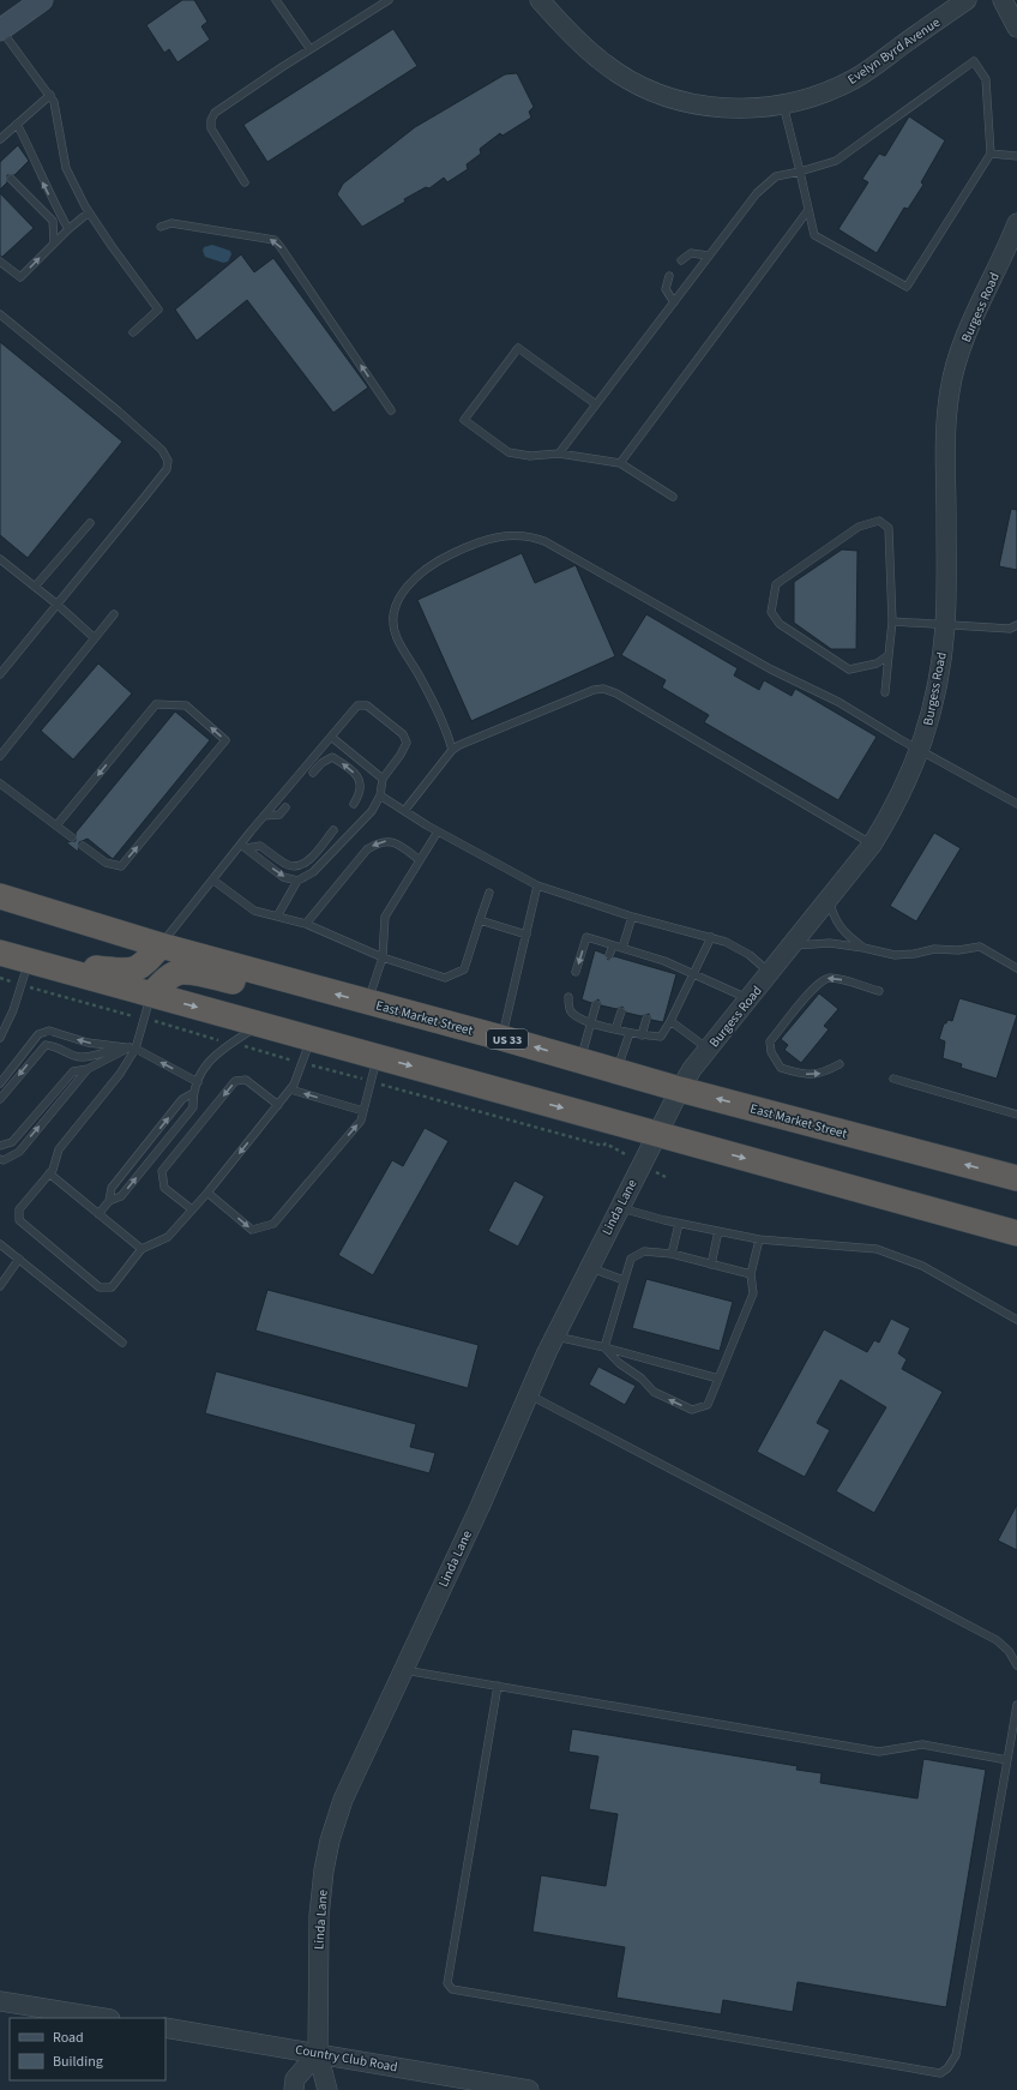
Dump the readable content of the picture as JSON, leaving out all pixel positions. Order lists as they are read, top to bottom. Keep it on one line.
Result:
{"streets":{"highway":["East Market Street","US 33"],"street":["Evelyn Byrd Avenue","Burgess Road","Linda Lane","Country Club Road"]},"crossings":[["Burgess Road","East Market Street"],["Burgess Road","Linda Lane"],["East Market Street","Linda Lane"],["Linda Lane","Country Club Road"]],"legend":["Road","Building"]}
